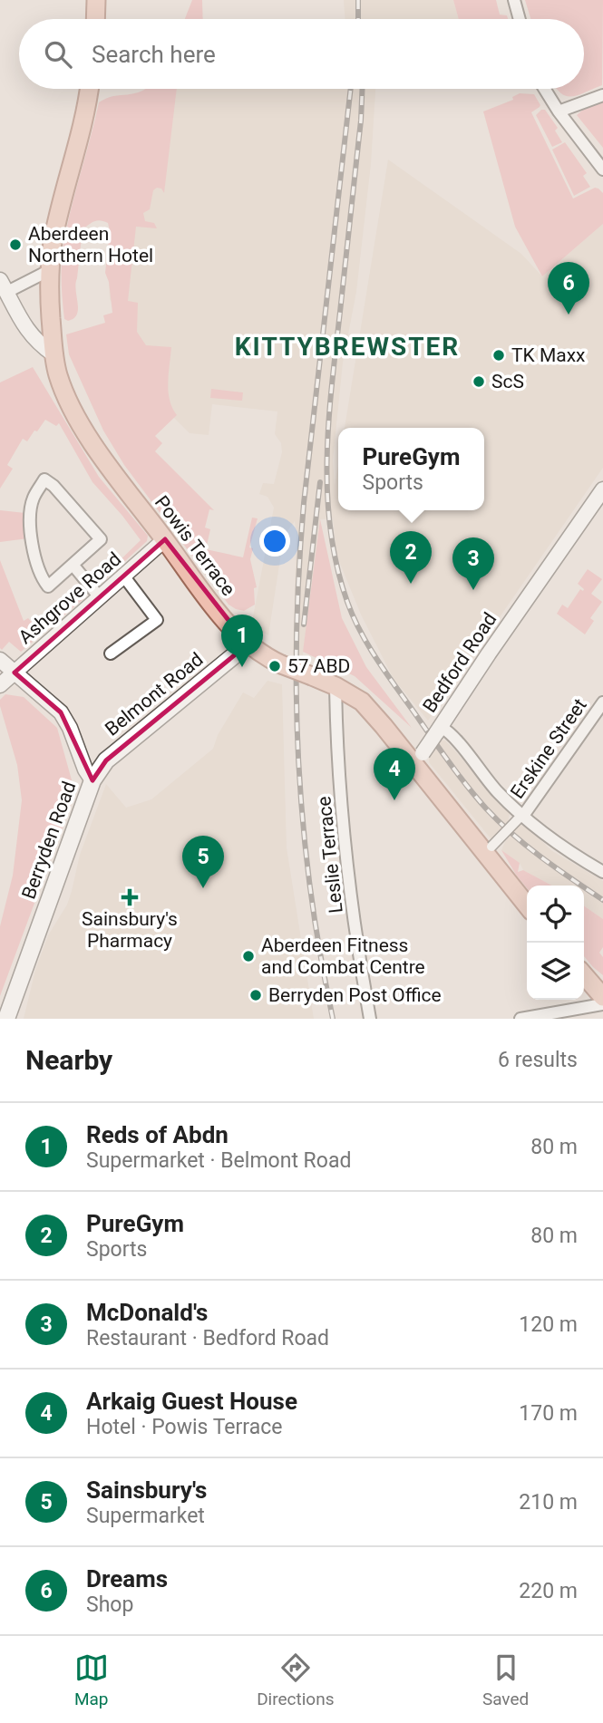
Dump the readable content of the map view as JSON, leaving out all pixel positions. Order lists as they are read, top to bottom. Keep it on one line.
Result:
{"streets":{"main road":["Powis Terrace","Belmont Road","Berryden Road"],"street":["Ashgrove Road","Bedford Road","Erskine Street","Leslie Terrace"]},"crossings":[["Powis Terrace","Ashgrove Road"],["Powis Terrace","Bedford Road"],["Powis Terrace","Belmont Road"],["Powis Terrace","Leslie Terrace"],["Ashgrove Road","Berryden Road"],["Belmont Road","Berryden Road"]],"districts":["KITTYBREWSTER"],"places":{"other":["Aberdeen Northern Hotel","TK Maxx","ScS","57 ABD","Aberdeen Fitness and Combat Centre","Berryden Post Office"],"health":["Sainsbury's Pharmacy"]},"page":{"search":"Search here","pins":["6","2","3","1","4","5"],"popup":["PureGym","Sports"],"heading":["Nearby","6 results"],"list":[{"mark":"1","name":"Reds of Abdn","note":"Supermarket · Belmont Road","value":"80 m"},{"mark":"2","name":"PureGym","note":"Sports","value":"80 m"},{"mark":"3","name":"McDonald's","note":"Restaurant · Bedford Road","value":"120 m"},{"mark":"4","name":"Arkaig Guest House","note":"Hotel · Powis Terrace","value":"170 m"},{"mark":"5","name":"Sainsbury's","note":"Supermarket","value":"210 m"},{"mark":"6","name":"Dreams","note":"Shop","value":"220 m"}],"nav":["Map","Directions","Saved"]}}
